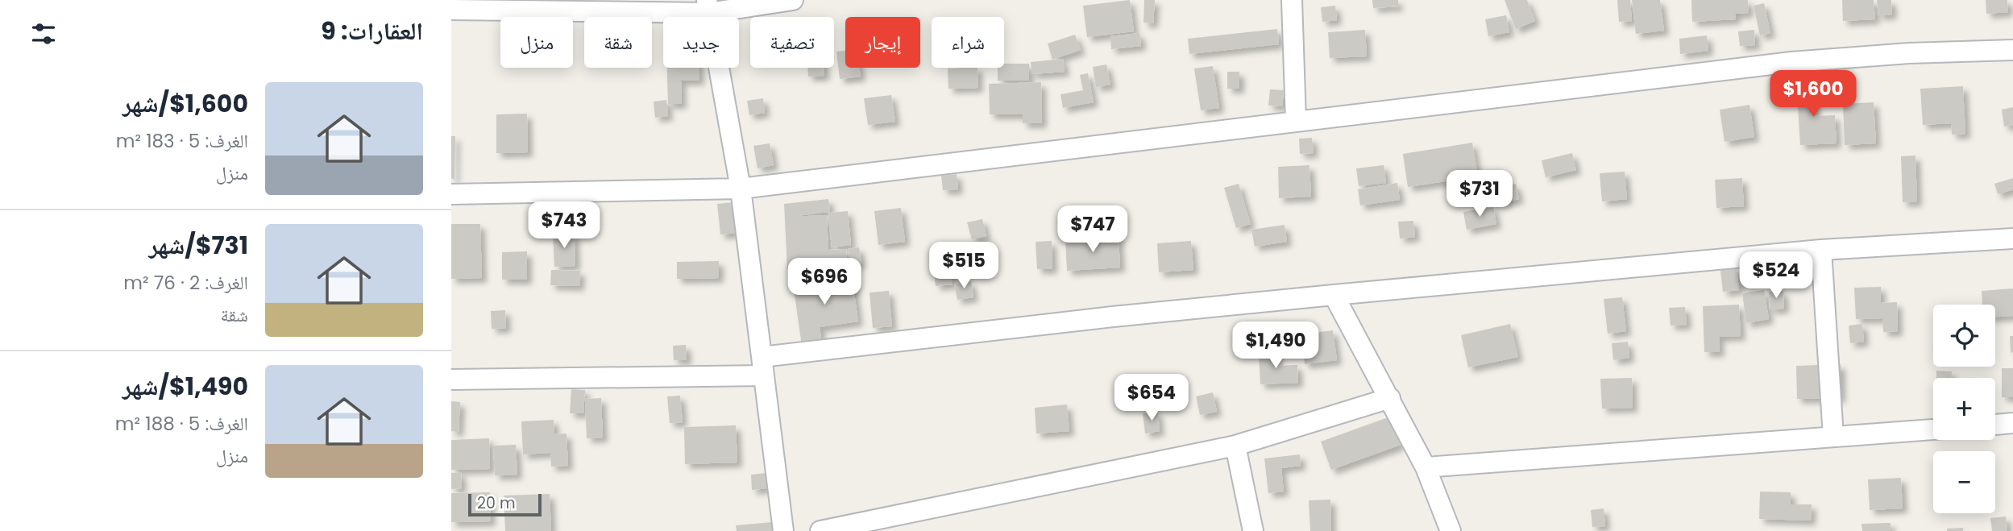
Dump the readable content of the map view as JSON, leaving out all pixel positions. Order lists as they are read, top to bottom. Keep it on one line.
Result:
{"scale_bar":"20 m","page":{"heading":"العقارات: 9","chip":["شراء","إيجار","تصفية","جديد","شقة","منزل"],"list":[{"name":"$1,600/شهر","note":"الغرف: 5 · 183 m² · منزل"},{"name":"$731/شهر","note":"الغرف: 2 · 76 m² · شقة"},{"name":"$1,490/شهر","note":"الغرف: 5 · 188 m² · منزل"}],"price":["$1,600","$731","$743","$747","$515","$524","$696","$1,490","$654"],"map_buttons":["+","−"],"scale":"20 m"}}
